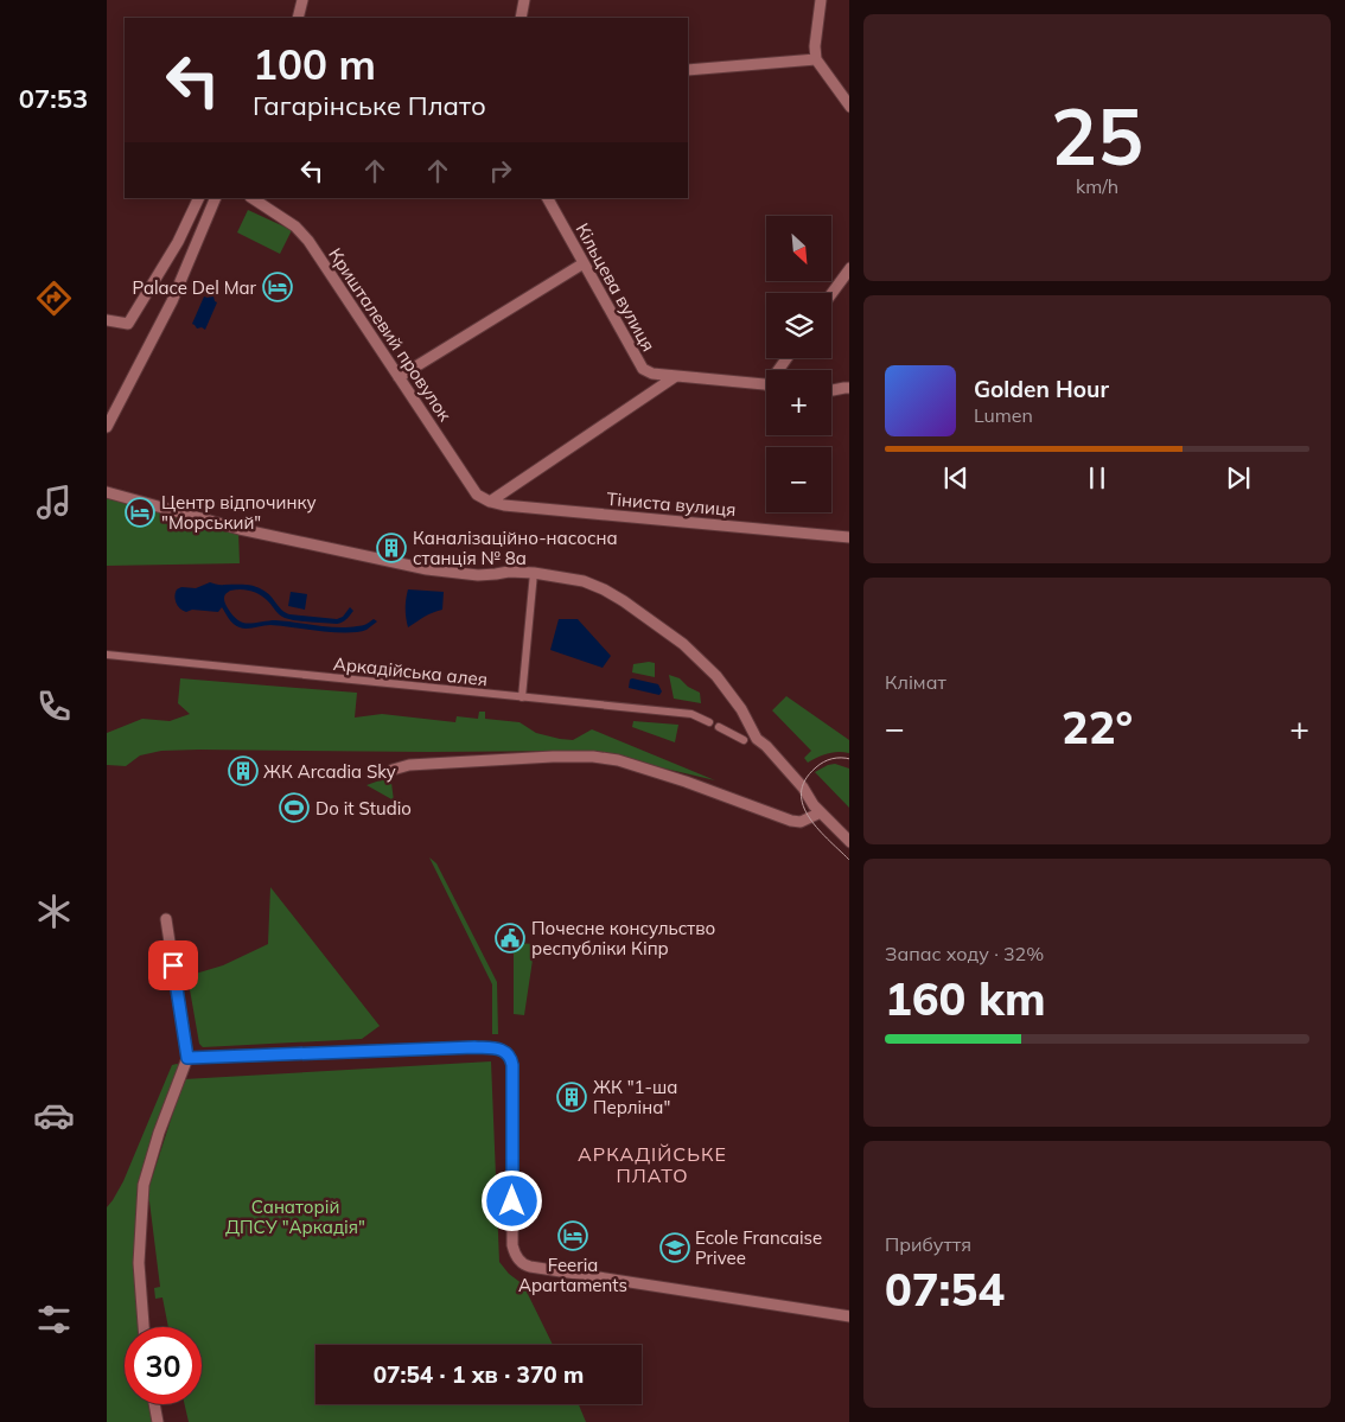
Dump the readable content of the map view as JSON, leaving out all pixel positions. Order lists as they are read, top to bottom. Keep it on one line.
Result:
{"streets":{"street":["Кільцева вулиця","Кришталевий провулок","Тіниста вулиця","Аркадійська алея"]},"crossings":[["Кришталевий провулок","Тіниста вулиця"]],"districts":["АРКАДІЙСЬКЕ ПЛАТО"],"parks":["Санаторій ДПСУ \"Аркадія\""],"places":{"hotel":["Palace Del Mar","Центр відпочинку \"Морський\"","Feeria Apartaments"],"building":["Каналізаційно-насосна станція № 8а","ЖК Arcadia Sky","ЖК \"1-ша Перліна\""],"sports":["Do it Studio"],"public building":["Почесне консульство республіки Кіпр"],"school or university":["Ecole Francaise Privee"]},"north":"bottom right","page":{"tabs":"07:53","tile":[["25","km/h"],"Клімат",["Запас ходу · 32%","160 km"],["Прибуття","07:54"]],"turn":["100 m","Гагарінське Плато"],"map_buttons":["+","−"],"song":["Golden Hour","Lumen"],"heat":["−","22°","+"],"limit":"30","trip":"07:54 · 1 хв · 370 m"}}
